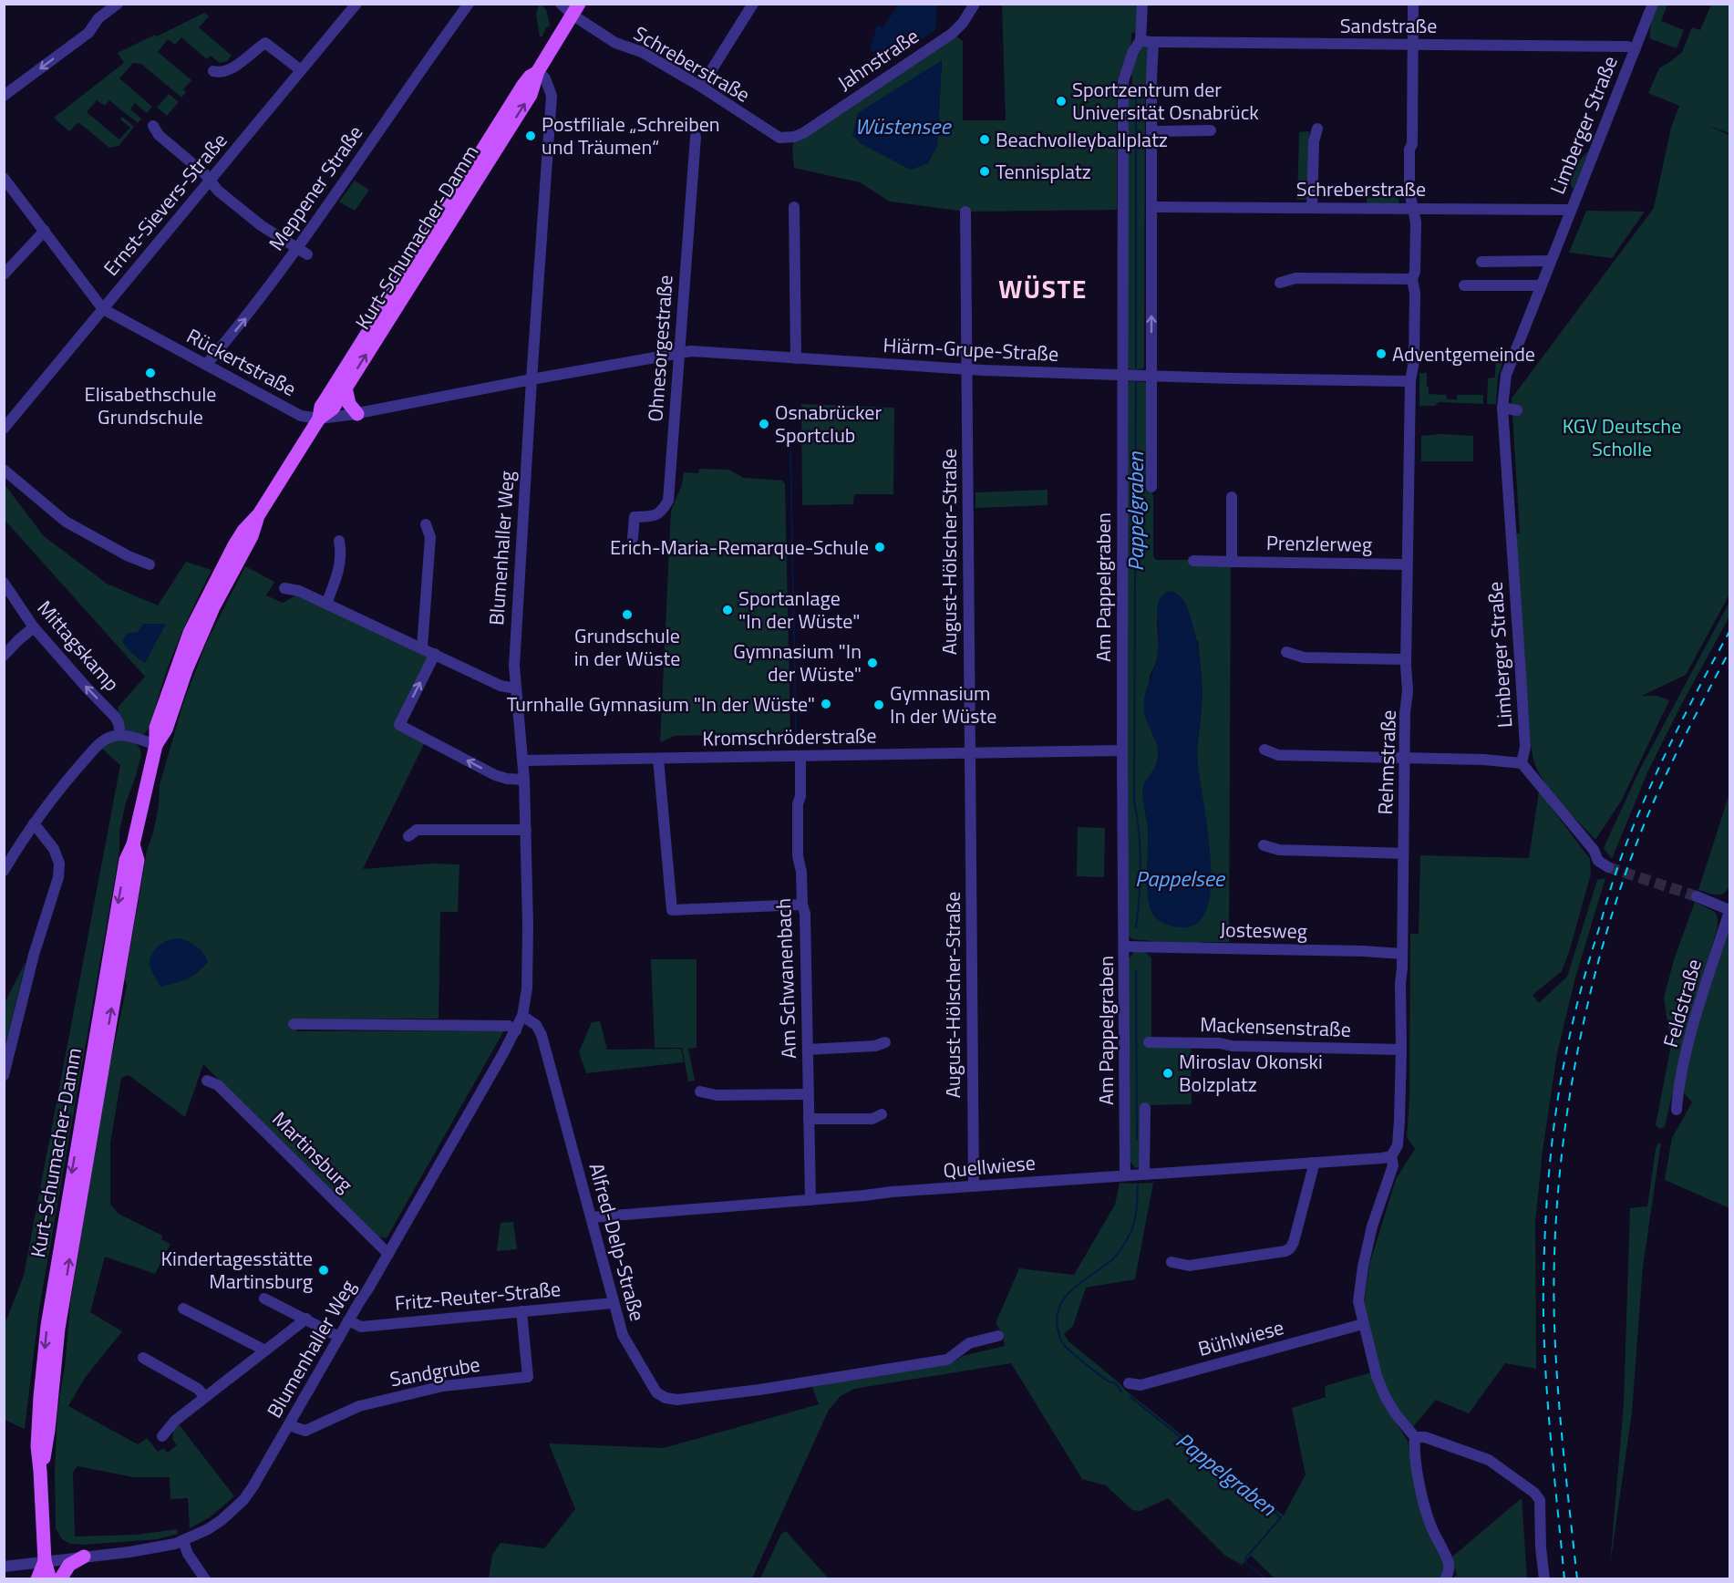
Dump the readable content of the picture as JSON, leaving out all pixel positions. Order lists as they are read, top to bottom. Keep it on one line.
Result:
{"streets":{"main road":["Kurt-Schumacher-Damm"],"street":["Sandstraße","Jahnstraße","Schreberstraße","Limberger Straße","Meppener Straße","Ernst-Sievers-Straße","Ohnesorgestraße","Hiärm-Grupe-Straße","Rückertstraße","Prenzlerweg","Blumenhaller Weg","August-Hölscher-Straße","Am Pappelgraben","Mittagskamp","Kromschröderstraße","Rehmstraße","Jostesweg","Am Schwanenbach","Feldstraße","Mackensenstraße","Martinsburg","Quellwiese","Alfred-Delp-Straße","Fritz-Reuter-Straße","Bühlwiese","Sandgrube"]},"crossings":[["Sandstraße","Limberger Straße"],["Sandstraße","Am Pappelgraben"],["Sandstraße","Rehmstraße"],["Jahnstraße","Schreberstraße"],["Schreberstraße","Limberger Straße"],["Schreberstraße","Kurt-Schumacher-Damm"],["Schreberstraße","Rehmstraße"],["Meppener Straße","Rückertstraße"],["Ernst-Sievers-Straße","Rückertstraße"],["Kurt-Schumacher-Damm","Rückertstraße"],["Kurt-Schumacher-Damm","Blumenhaller Weg"],["Ohnesorgestraße","Hiärm-Grupe-Straße"],["Hiärm-Grupe-Straße","Rückertstraße"],["Hiärm-Grupe-Straße","Blumenhaller Weg"],["Hiärm-Grupe-Straße","August-Hölscher-Straße"],["Hiärm-Grupe-Straße","Am Pappelgraben"],["Hiärm-Grupe-Straße","Rehmstraße"],["Rückertstraße","Blumenhaller Weg"],["Prenzlerweg","Rehmstraße"],["Blumenhaller Weg","Kromschröderstraße"],["Blumenhaller Weg","Martinsburg"],["Blumenhaller Weg","Alfred-Delp-Straße"],["Blumenhaller Weg","Fritz-Reuter-Straße"],["Blumenhaller Weg","Sandgrube"],["August-Hölscher-Straße","Kromschröderstraße"],["August-Hölscher-Straße","Quellwiese"],["Am Pappelgraben","Kromschröderstraße"],["Am Pappelgraben","Jostesweg"],["Am Pappelgraben","Quellwiese"],["Kromschröderstraße","Am Schwanenbach"],["Rehmstraße","Jostesweg"],["Rehmstraße","Mackensenstraße"],["Rehmstraße","Quellwiese"],["Am Schwanenbach","Quellwiese"],["Quellwiese","Alfred-Delp-Straße"],["Alfred-Delp-Straße","Fritz-Reuter-Straße"],["Fritz-Reuter-Straße","Sandgrube"]],"one_way":["Mittagskamp"],"districts":["WÜSTE"],"water":["Wüstensee","Pappelgraben","Pappelsee"],"parks":["KGV Deutsche Scholle"],"places":["Sportzentrum der Universität Osnabrück","Postfiliale „Schreiben und Träumen“","Beachvolleyballplatz","Tennisplatz","Adventgemeinde","Elisabethschule Grundschule","Osnabrücker Sportclub","Erich-Maria-Remarque-Schule","Sportanlage \"In der Wüste\"","Grundschule in der Wüste","Gymnasium \"In der Wüste\"","Turnhalle Gymnasium \"In der Wüste\"","Gymnasium In der Wüste","Miroslav Okonski Bolzplatz","Kindertagesstätte Martinsburg"]}
